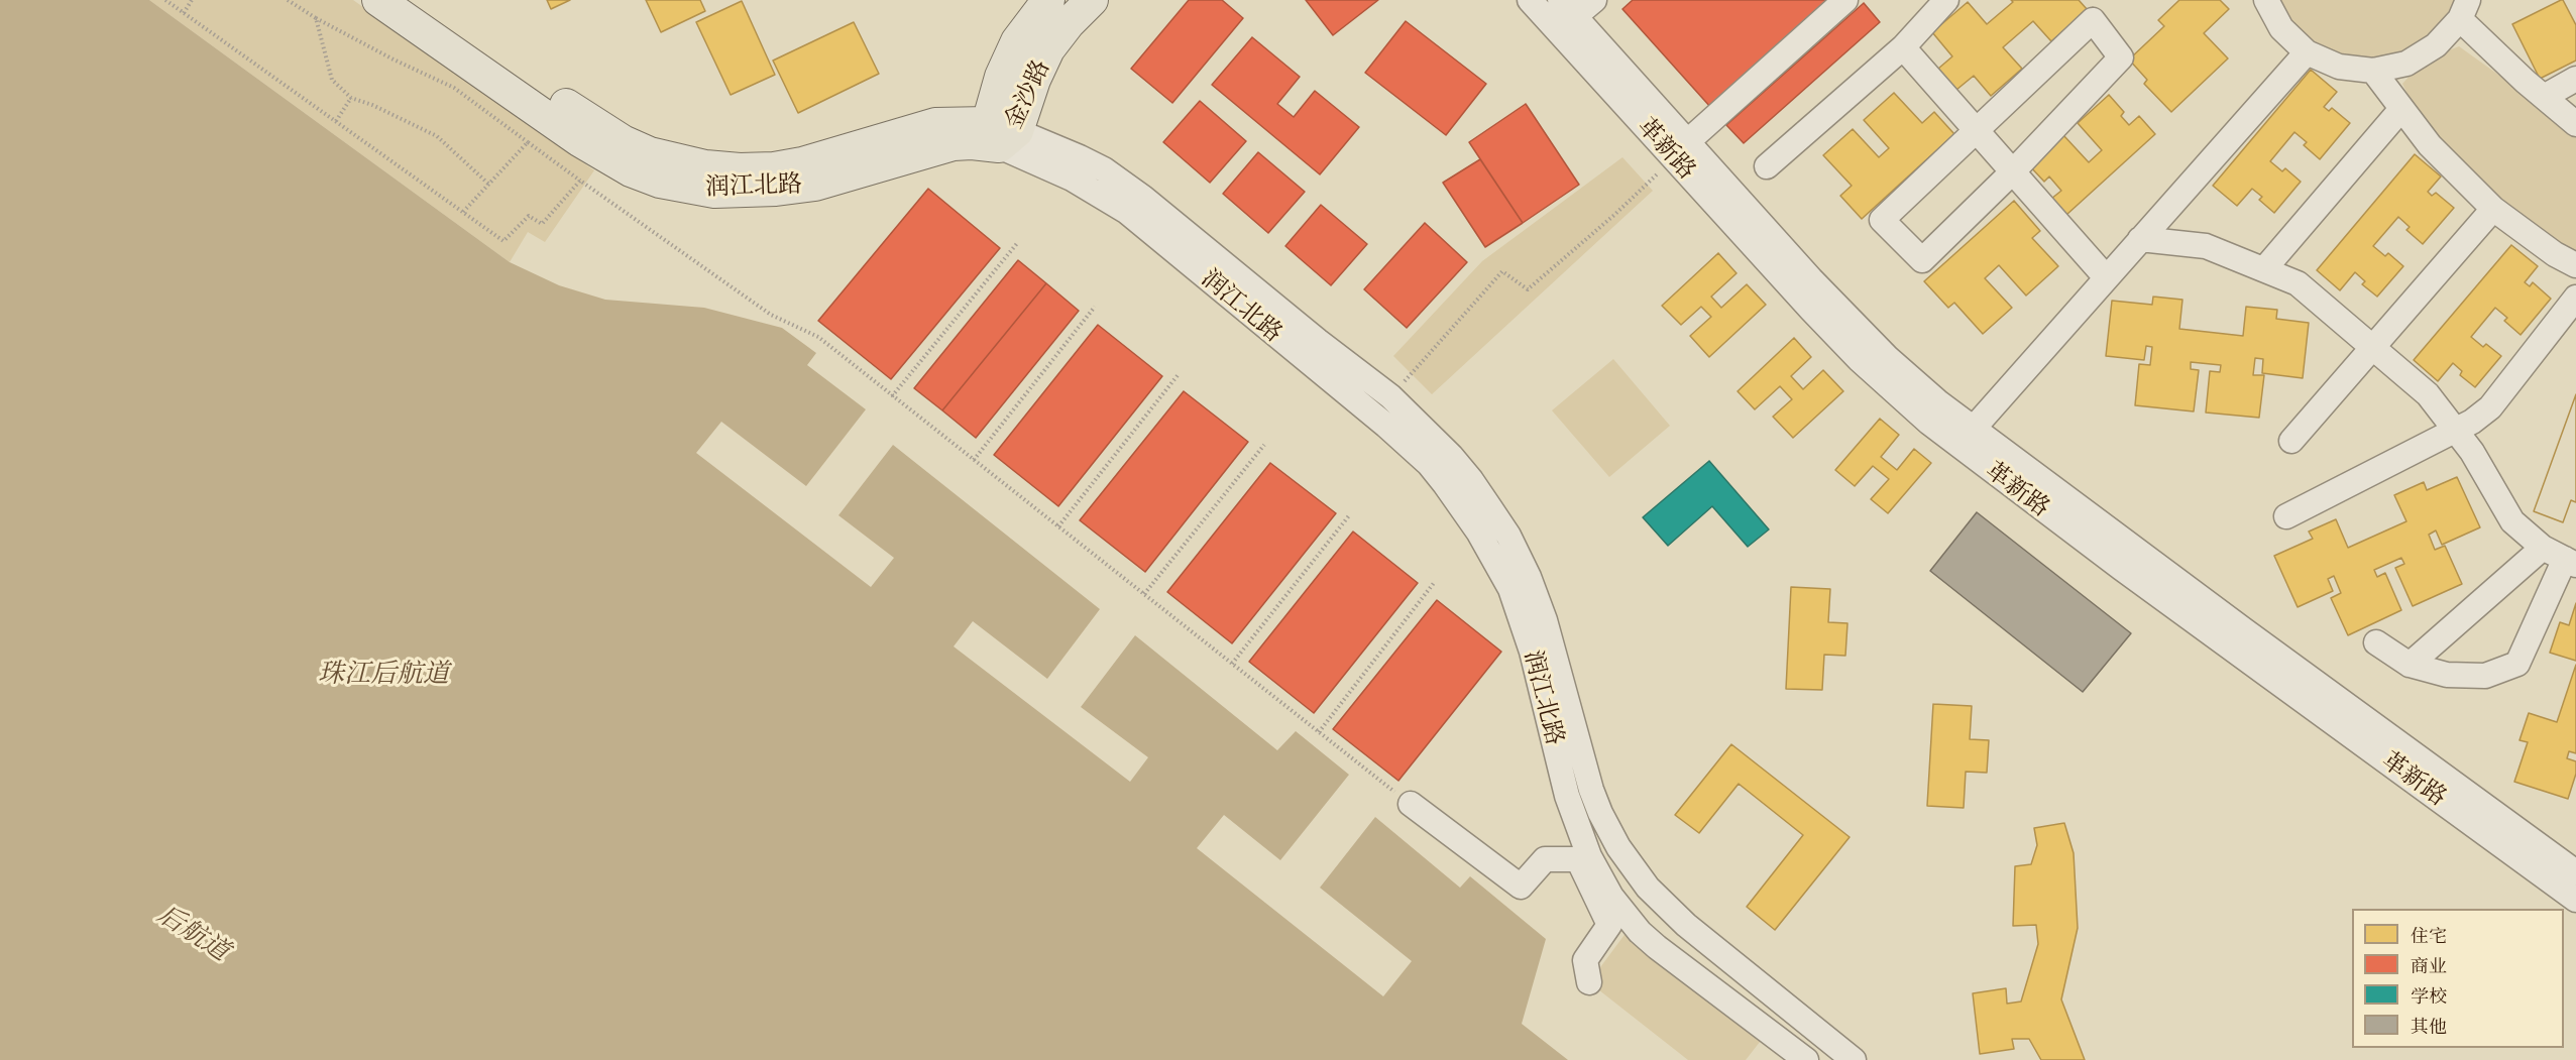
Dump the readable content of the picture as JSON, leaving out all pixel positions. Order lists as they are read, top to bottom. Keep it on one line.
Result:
{"streets":{"main road":["金沙路","润江北路"],"street":["革新路"]},"crossings":[["金沙路","润江北路"]],"water":["珠江后航道","后航道"],"legend":["住宅","商业","学校","其他"]}
